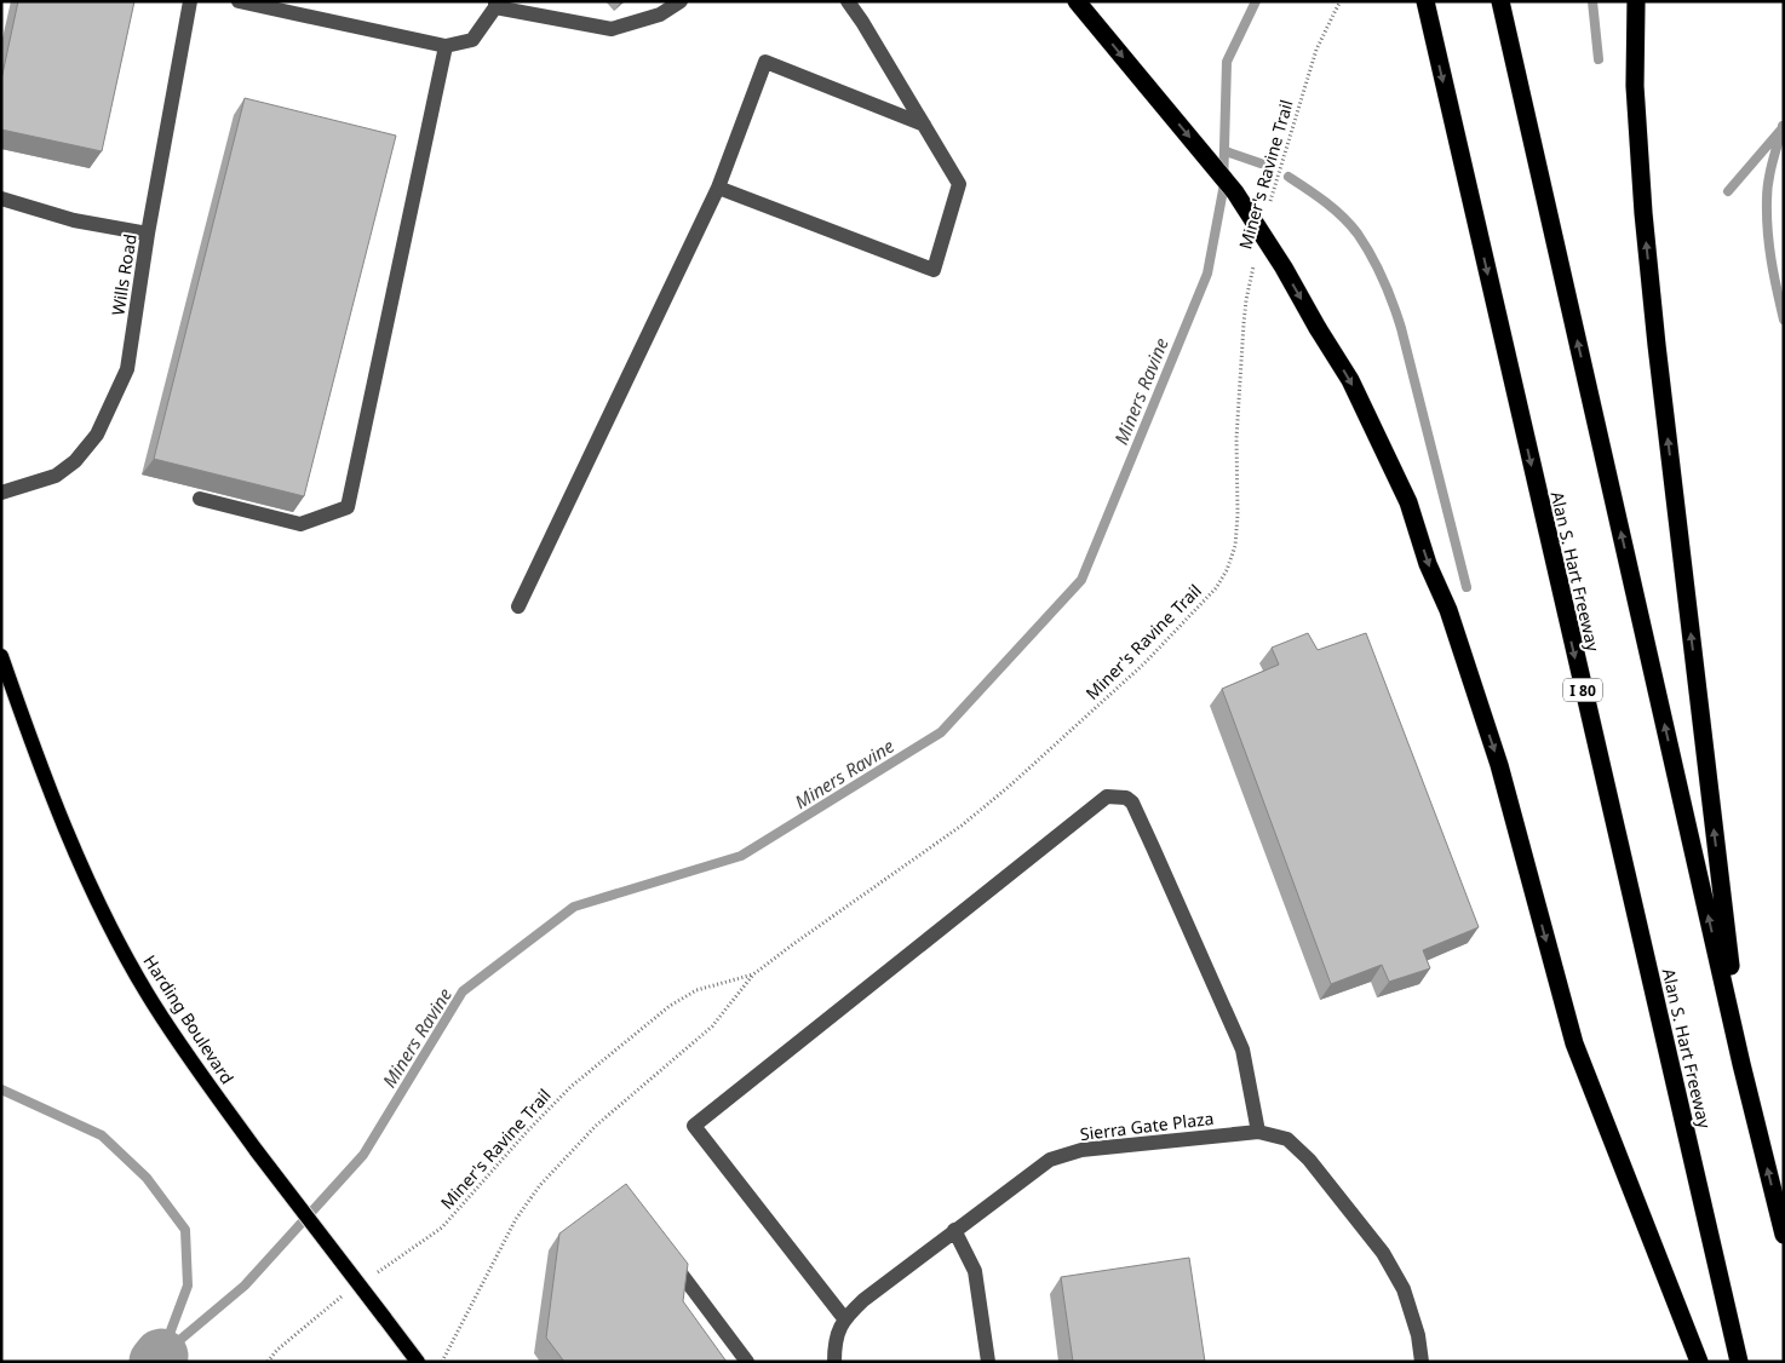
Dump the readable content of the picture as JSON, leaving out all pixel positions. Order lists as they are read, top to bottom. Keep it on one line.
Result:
{"streets":{"highway":["Alan S. Hart Freeway","I 80"],"main road":["Harding Boulevard"],"street":["Wills Road","Sierra Gate Plaza"],"path":["Miner's Ravine Trail"]},"water":["Miners Ravine"]}
